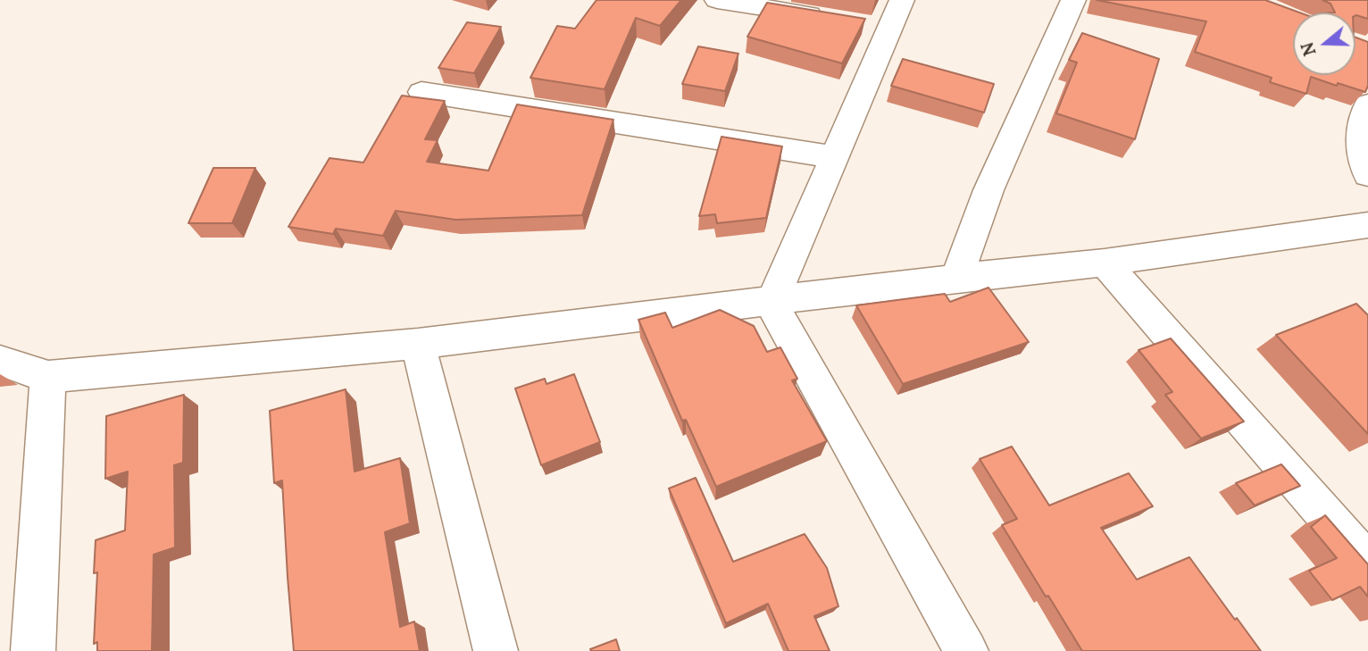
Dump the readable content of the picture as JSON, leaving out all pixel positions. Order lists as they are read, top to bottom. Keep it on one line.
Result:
{"north":"left"}
